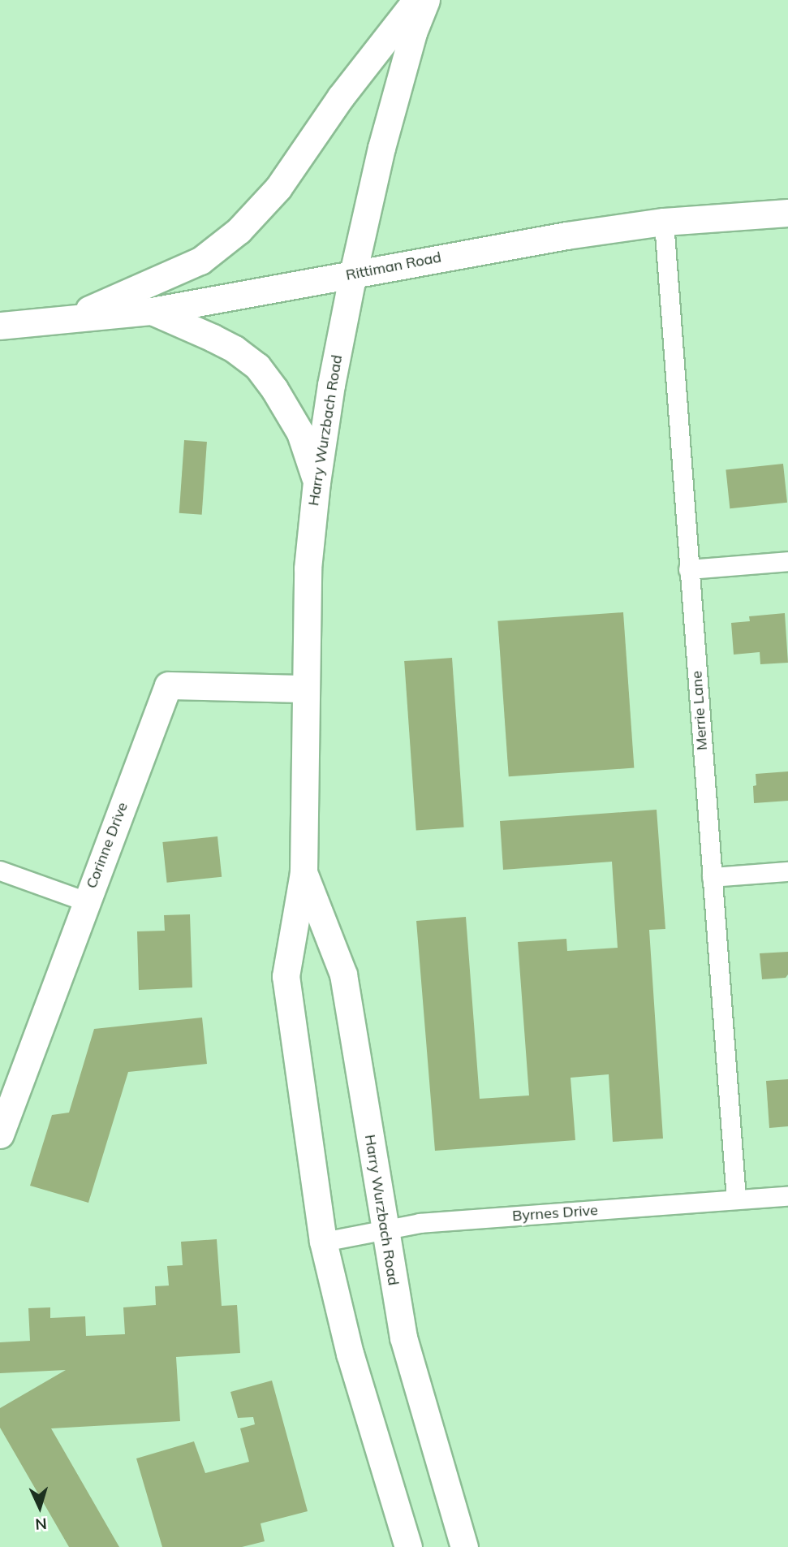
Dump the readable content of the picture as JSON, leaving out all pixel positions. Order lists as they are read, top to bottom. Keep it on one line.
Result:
{"streets":{"main road":["Rittiman Road","Harry Wurzbach Road","Corinne Drive"],"street":["Merrie Lane","Byrnes Drive"]},"crossings":[["Rittiman Road","Harry Wurzbach Road"],["Rittiman Road","Merrie Lane"],["Harry Wurzbach Road","Corinne Drive"],["Harry Wurzbach Road","Byrnes Drive"],["Merrie Lane","Byrnes Drive"]],"north":"bottom"}
